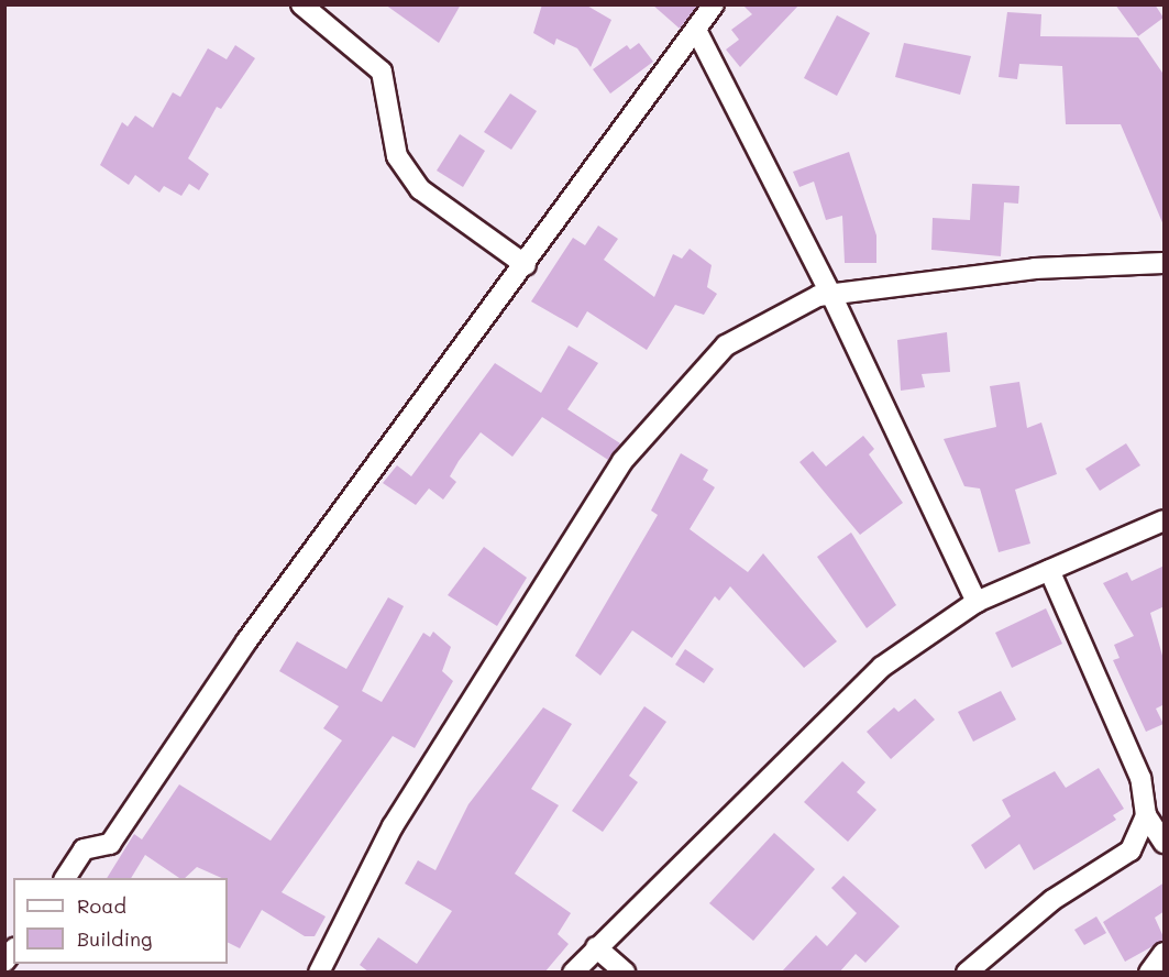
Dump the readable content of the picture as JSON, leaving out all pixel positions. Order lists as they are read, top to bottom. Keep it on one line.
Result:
{"legend":["Road","Building"]}
